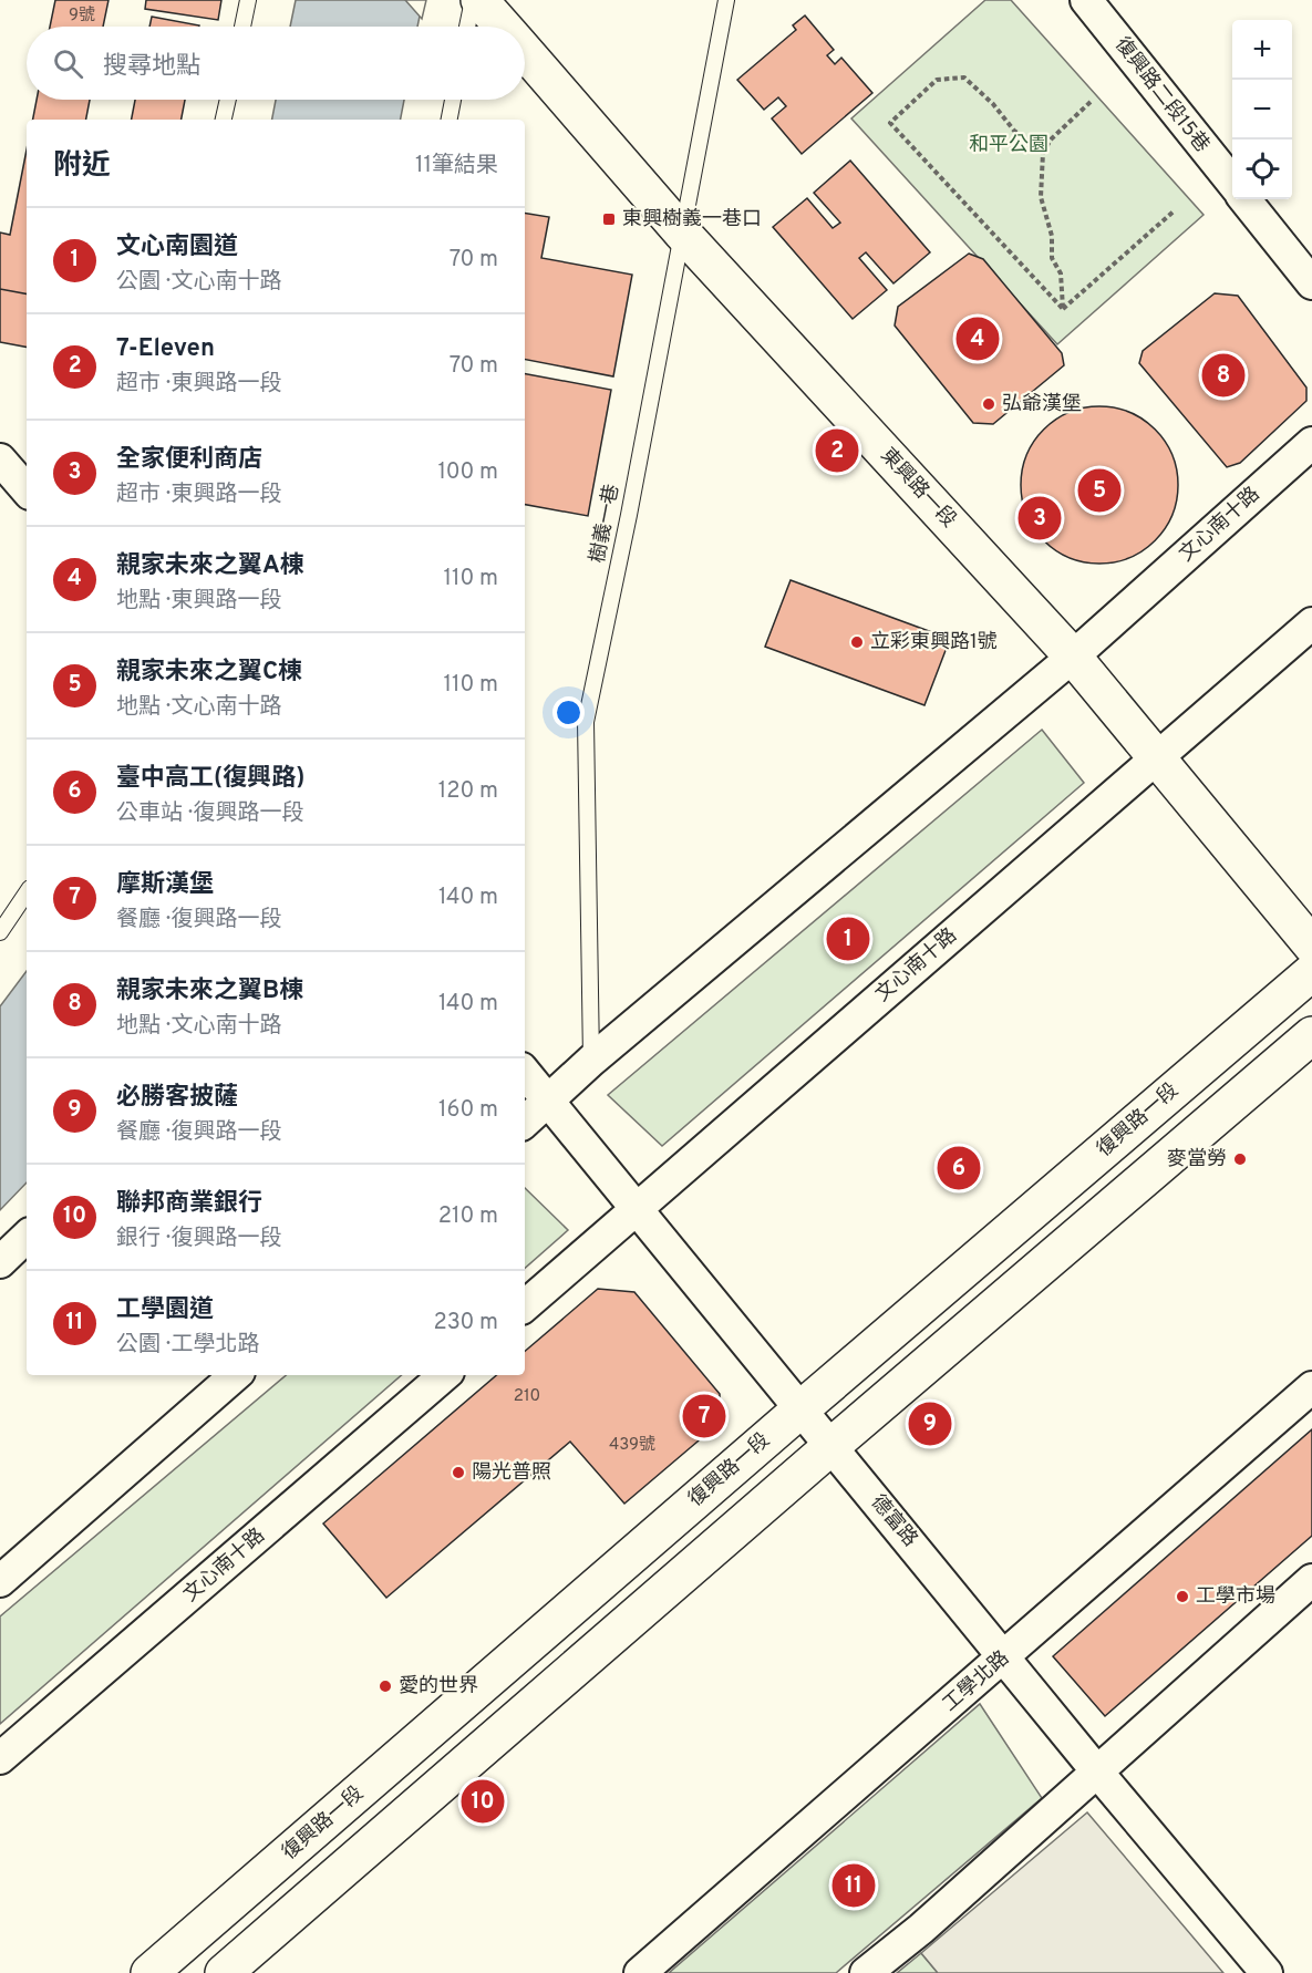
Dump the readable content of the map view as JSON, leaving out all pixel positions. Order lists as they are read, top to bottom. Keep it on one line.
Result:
{"streets":{"main road":["東興路一段","復興路一段"],"street":["復興路二段15巷","文心南十路","德富路","工學北路"],"lane":["樹義一巷"]},"crossings":[["東興路一段","樹義一巷"],["東興路一段","文心南十路"],["樹義一巷","文心南十路"],["文心南十路","德富路"],["復興路一段","德富路"],["德富路","工學北路"]],"parks":["和平公園"],"places":{"transit":["東興樹義一巷口"],"other":["弘爺漢堡","立彩東興路1號","麥當勞","陽光普照","工學市場","愛的世界"]},"house_numbers":["9號","210","439號"],"page":{"map_buttons":["+","−"],"search":"搜尋地點","heading":["附近","11筆結果"],"list":[{"mark":"1","name":"文心南園道","note":"公園 · 文心南十路","value":"70 m"},{"mark":"2","name":"7-Eleven","note":"超市 · 東興路一段","value":"70 m"},{"mark":"3","name":"全家便利商店","note":"超市 · 東興路一段","value":"100 m"},{"mark":"4","name":"親家未來之翼A棟","note":"地點 · 東興路一段","value":"110 m"},{"mark":"5","name":"親家未來之翼C棟","note":"地點 · 文心南十路","value":"110 m"},{"mark":"6","name":"臺中高工(復興路)","note":"公車站 · 復興路一段","value":"120 m"},{"mark":"7","name":"摩斯漢堡","note":"餐廳 · 復興路一段","value":"140 m"},{"mark":"8","name":"親家未來之翼B棟","note":"地點 · 文心南十路","value":"140 m"},{"mark":"9","name":"必勝客披薩","note":"餐廳 · 復興路一段","value":"160 m"},{"mark":"10","name":"聯邦商業銀行","note":"銀行 · 復興路一段","value":"210 m"},{"mark":"11","name":"工學園道","note":"公園 · 工學北路","value":"230 m"}],"pins":["4","8","2","5","3","1","6","7","9","10","11"]}}
